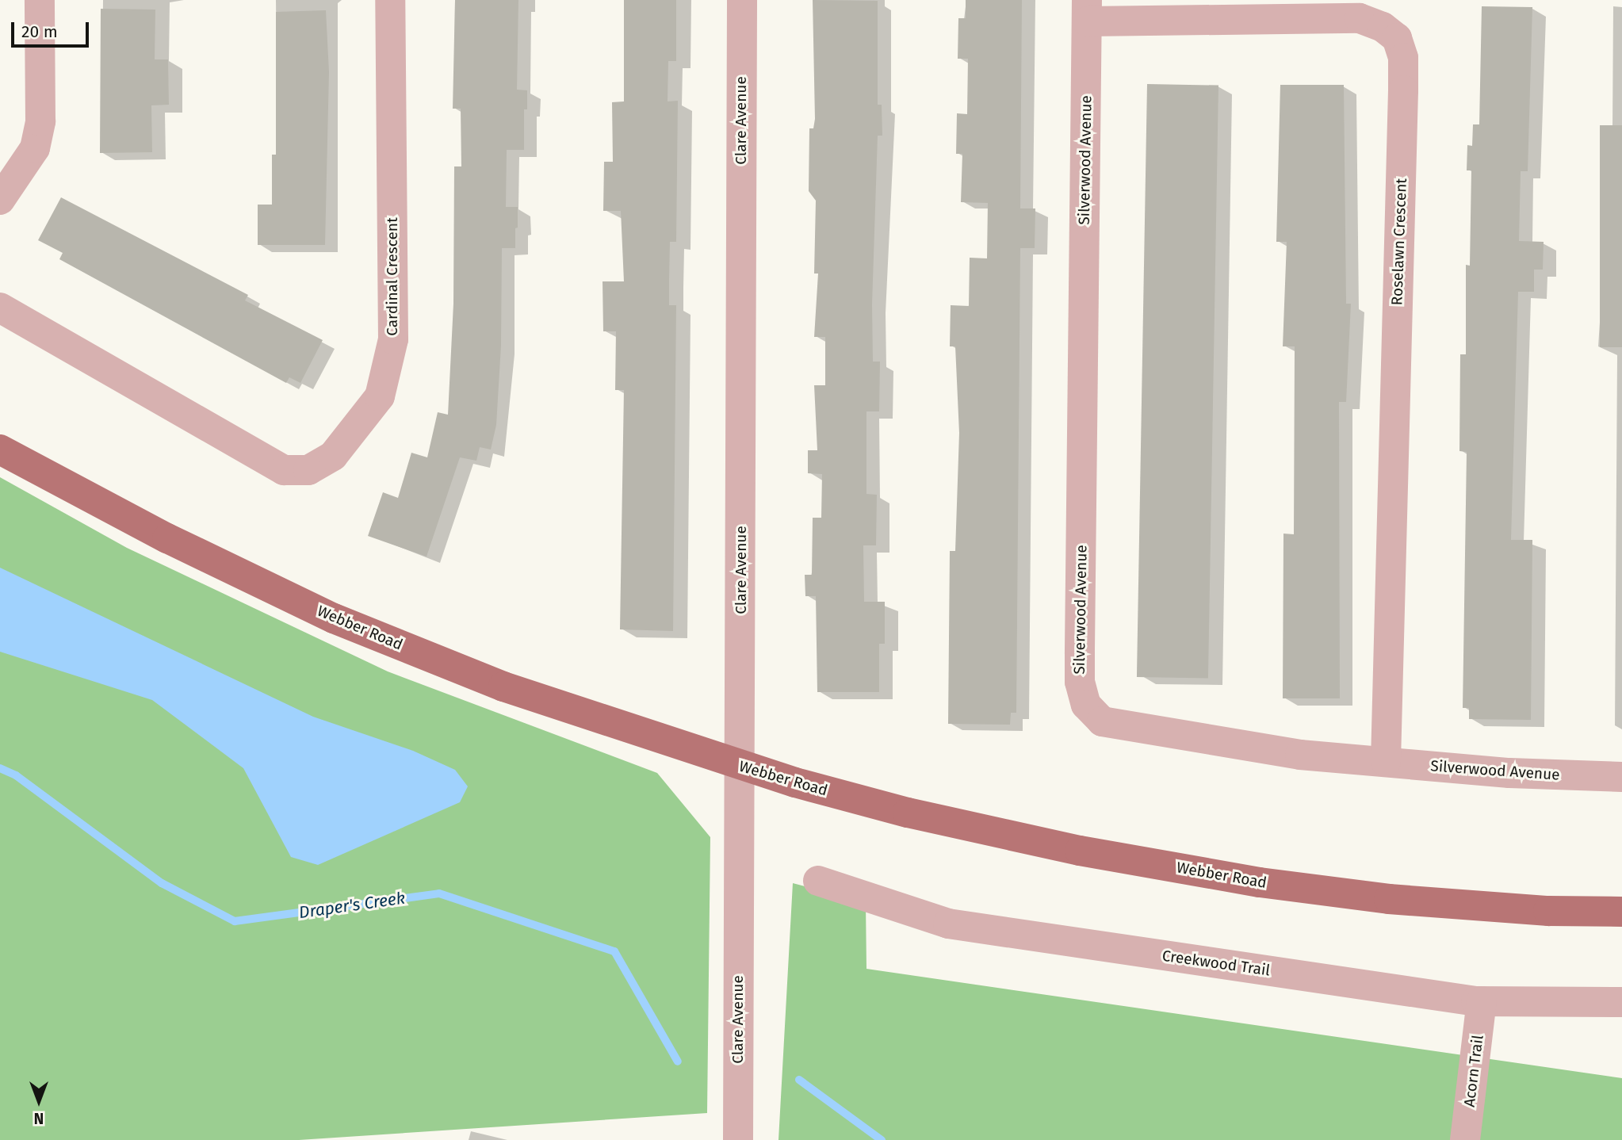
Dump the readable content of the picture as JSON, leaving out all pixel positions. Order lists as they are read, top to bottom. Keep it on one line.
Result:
{"streets":{"main road":["Webber Road"],"street":["Clare Avenue","Silverwood Avenue","Roselawn Crescent","Cardinal Crescent","Creekwood Trail","Acorn Trail"]},"crossings":[["Clare Avenue","Webber Road"],["Silverwood Avenue","Roselawn Crescent"],["Creekwood Trail","Acorn Trail"]],"water":["Draper's Creek"],"scale_bar":"20 m","north":"bottom"}
